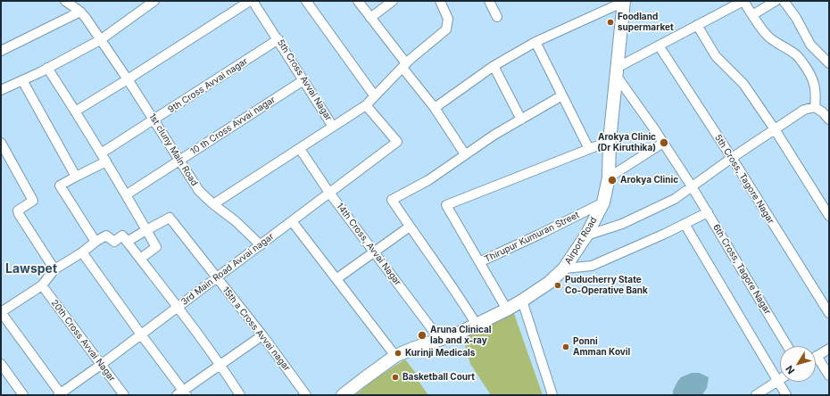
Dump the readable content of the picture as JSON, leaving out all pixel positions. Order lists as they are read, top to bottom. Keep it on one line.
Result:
{"streets":{"street":["5th Cross Avvai Nagar","9th Cross Avvai nagar","10 th Cross Avvai nagar","1st cluny Main Road","5th Cross, Tagore Nagar","Thirupur Kumuran Street","Airport Road","14th Cross, Avvai Nagar","3rd Main Road Avvai nagar","6th Cross, Tagore Nagar","15th a Cross Avvai nagar","20th Cross Avvai Nagar"]},"crossings":[["5th Cross Avvai Nagar","9th Cross Avvai nagar"],["5th Cross Avvai Nagar","10 th Cross Avvai nagar"],["5th Cross Avvai Nagar","1st cluny Main Road"],["5th Cross Avvai Nagar","14th Cross, Avvai Nagar"],["9th Cross Avvai nagar","1st cluny Main Road"],["10 th Cross Avvai nagar","1st cluny Main Road"],["1st cluny Main Road","3rd Main Road Avvai nagar"],["Thirupur Kumuran Street","Airport Road"],["Airport Road","14th Cross, Avvai Nagar"],["Airport Road","6th Cross, Tagore Nagar"],["14th Cross, Avvai Nagar","3rd Main Road Avvai nagar"],["3rd Main Road Avvai nagar","15th a Cross Avvai nagar"],["3rd Main Road Avvai nagar","20th Cross Avvai Nagar"]],"districts":["Lawspet"],"places":["Foodland supermarket","Arokya Clinic (Dr Kiruthika)","Arokya Clinic","Puducherry State Co-Operative Bank","Aruna Clinical lab and x-ray","Ponni Amman Kovil","Kurinji Medicals","Basketball Court"],"north":"bottom left"}
